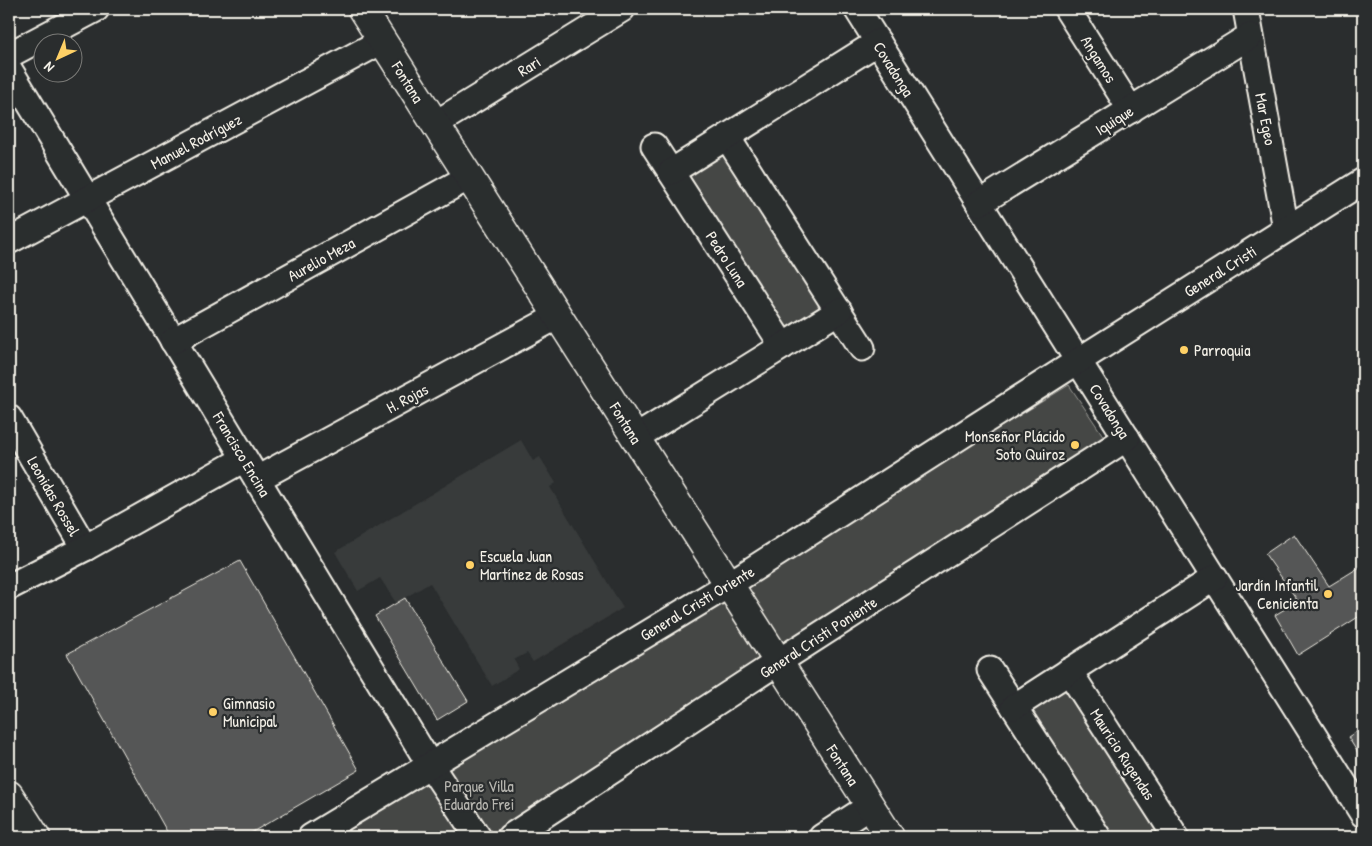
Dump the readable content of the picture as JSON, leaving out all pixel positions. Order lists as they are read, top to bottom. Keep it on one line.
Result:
{"streets":{"street":["Angamos","Rari","Covadonga","Fontana","Mar Egeo","Iquique","Manuel Rodríguez","Aurelio Meza","Pedro Luna","General Cristi","H. Rojas","Francisco Encina","Leonidas Rossel","General Cristi Oriente","General Cristi Poniente","Mauricio Rugendas"]},"crossings":[["Angamos","Iquique"],["Rari","Fontana"],["Covadonga","Iquique"],["Covadonga","General Cristi"],["Covadonga","General Cristi Oriente"],["Covadonga","General Cristi Poniente"],["Fontana","Manuel Rodríguez"],["Fontana","Aurelio Meza"],["Fontana","H. Rojas"],["Fontana","General Cristi Oriente"],["Fontana","General Cristi Poniente"],["Mar Egeo","Iquique"],["Mar Egeo","General Cristi"],["Manuel Rodríguez","Francisco Encina"],["Aurelio Meza","Francisco Encina"],["General Cristi","General Cristi Oriente"],["H. Rojas","Francisco Encina"],["H. Rojas","Leonidas Rossel"],["Francisco Encina","General Cristi Oriente"]],"parks":["Parque Villa Eduardo Frei"],"places":["Parroquia","Monseñor Plácido Soto Quiroz","Escuela Juan Martínez de Rosas","Jardín Infantil Cenicienta","Gimnasio Municipal"],"north":"bottom left"}
